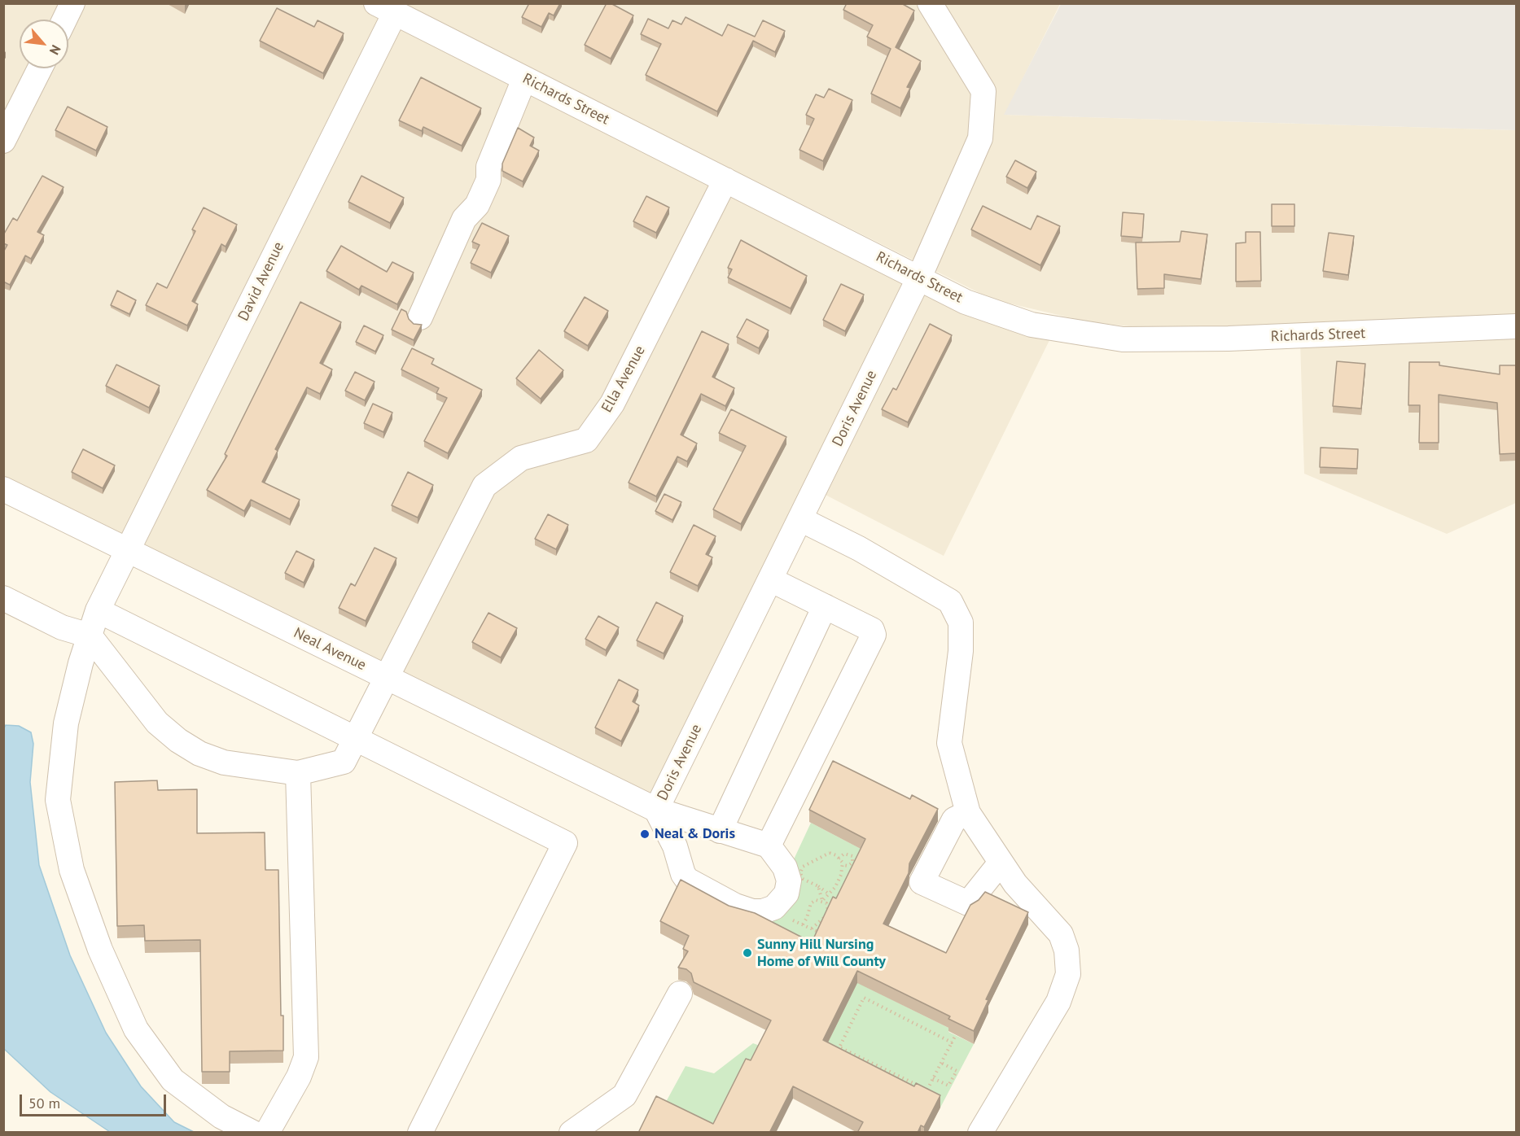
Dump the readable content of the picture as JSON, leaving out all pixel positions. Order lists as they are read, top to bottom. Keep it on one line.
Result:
{"streets":{"street":["Richards Street","David Avenue","Ella Avenue","Doris Avenue","Neal Avenue"]},"crossings":[["Richards Street","David Avenue"],["Richards Street","Ella Avenue"],["Richards Street","Doris Avenue"],["David Avenue","Neal Avenue"],["Ella Avenue","Neal Avenue"],["Doris Avenue","Neal Avenue"]],"places":["Neal & Doris","Sunny Hill Nursing Home of Will County"],"scale_bar":"50 m","north":"bottom right"}
